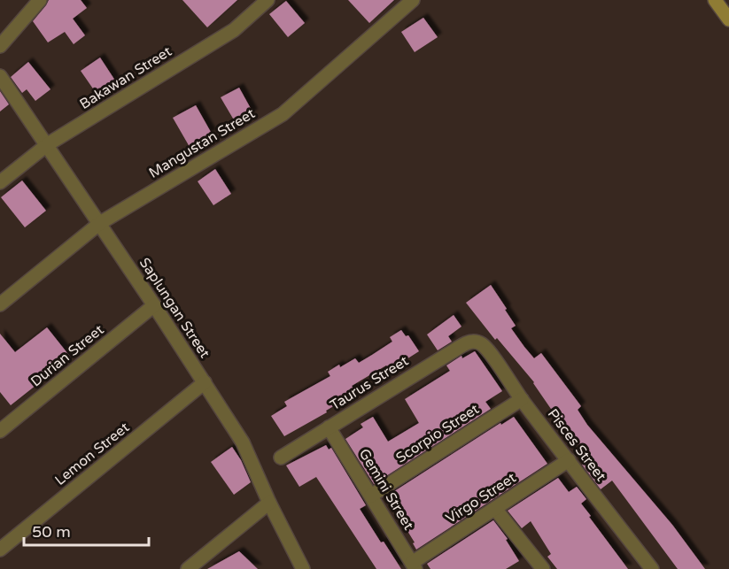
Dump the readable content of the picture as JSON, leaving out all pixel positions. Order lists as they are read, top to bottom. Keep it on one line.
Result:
{"streets":{"street":["Bakawan Street","Mangustan Street","Saplungan Street","Durian Street","Taurus Street","Scorpio Street","Pisces Street","Lemon Street","Gemini Street","Virgo Street"]},"crossings":[["Bakawan Street","Saplungan Street"],["Mangustan Street","Saplungan Street"],["Saplungan Street","Durian Street"],["Saplungan Street","Lemon Street"],["Taurus Street","Pisces Street"],["Taurus Street","Gemini Street"],["Scorpio Street","Pisces Street"],["Scorpio Street","Gemini Street"],["Pisces Street","Virgo Street"],["Gemini Street","Virgo Street"]],"scale_bar":"50 m"}
